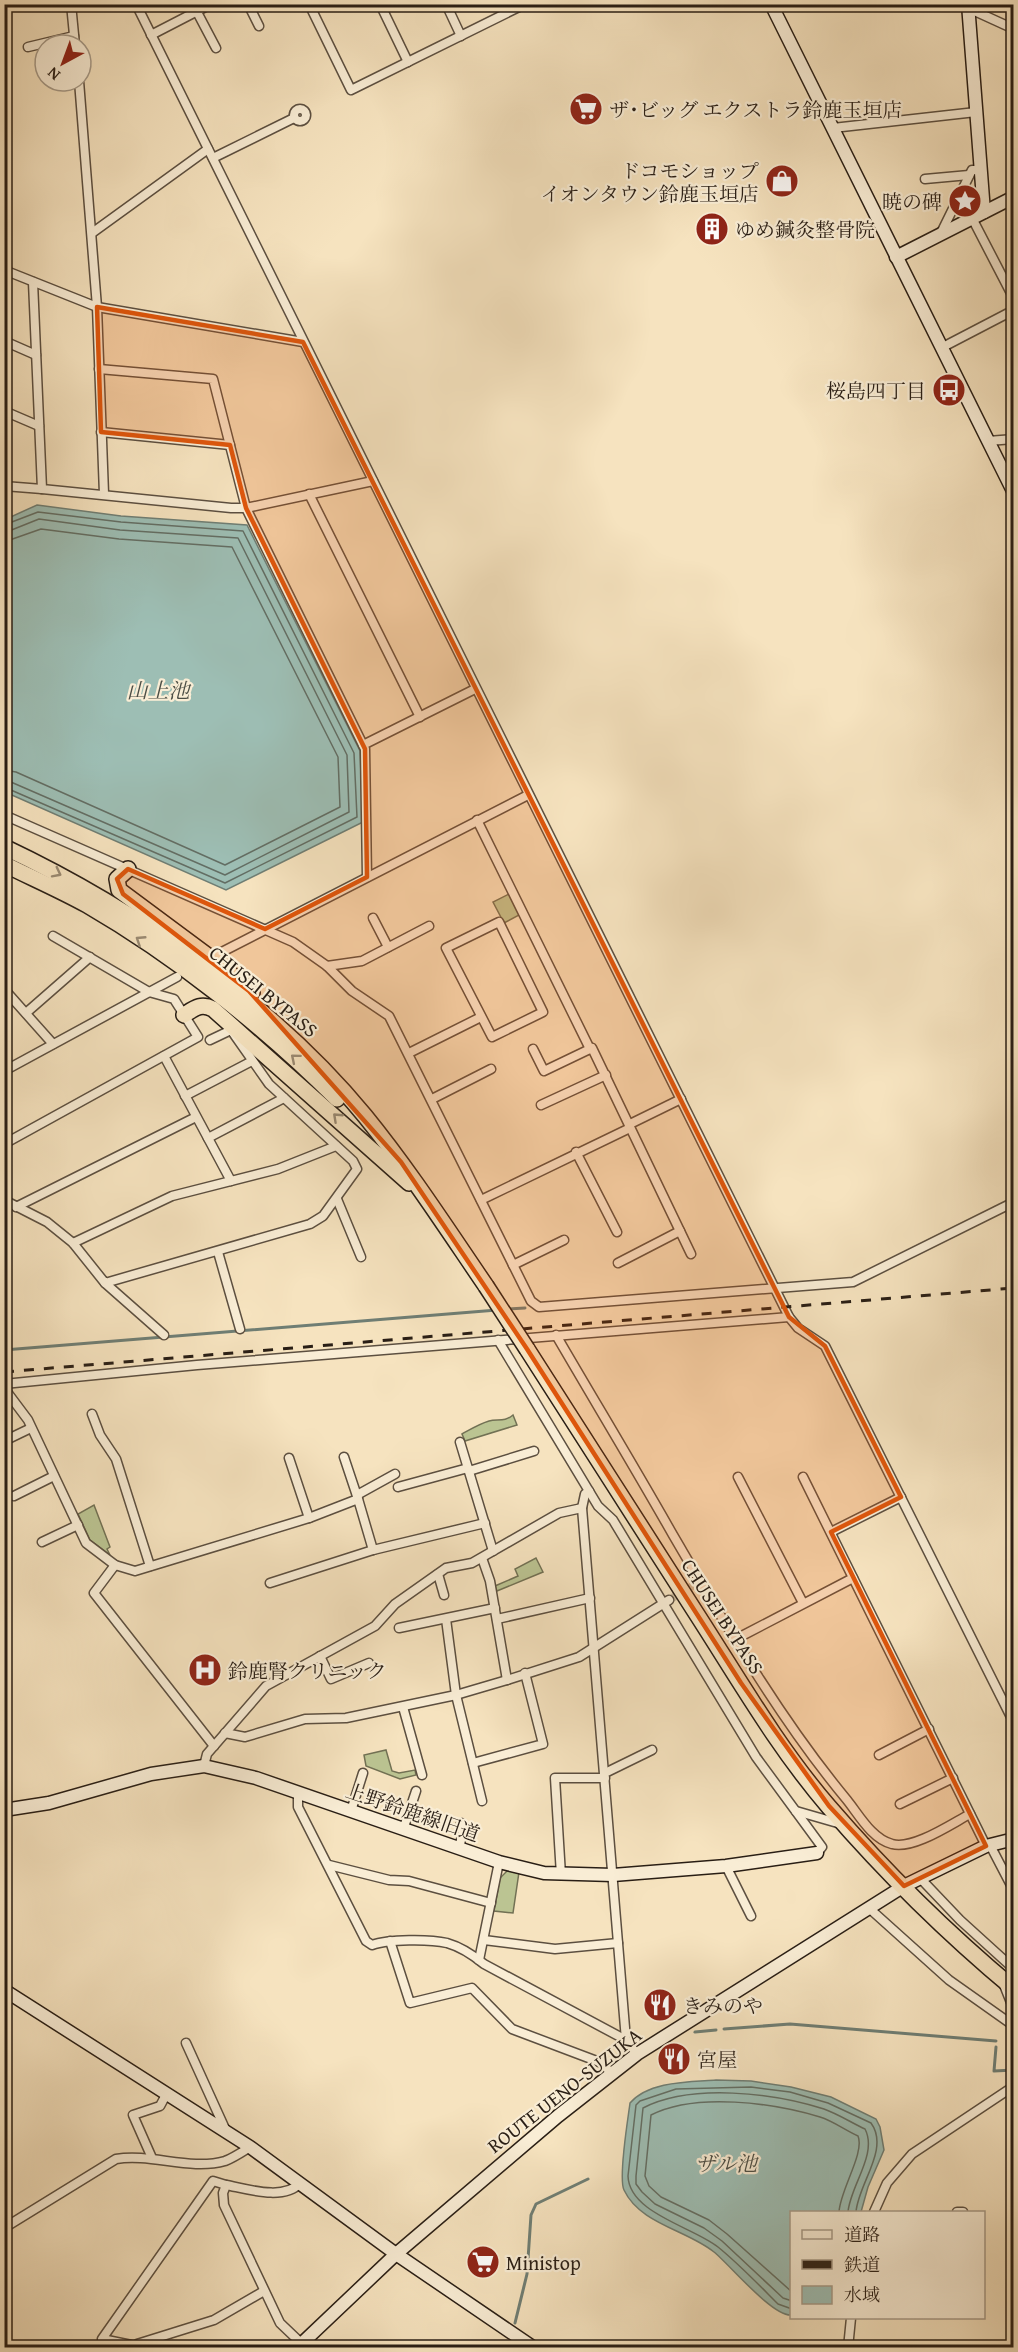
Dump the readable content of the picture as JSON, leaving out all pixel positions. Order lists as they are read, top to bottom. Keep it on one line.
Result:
{"streets":{"highway":["CHUSEI BYPASS"],"street":["上野鈴鹿線旧道","ROUTE UENO-SUZUKA"]},"crossings":[["CHUSEI BYPASS","ROUTE UENO-SUZUKA"]],"water":["山上池","ザル池"],"places":{"supermarket":["ザ･ビッグ エクストラ鈴鹿玉垣店","Ministop"],"shop":["ドコモショップ イオンタウン鈴鹿玉垣店"],"place":["暁の碑"],"building":["ゆめ鍼灸整骨院"],"bus stop":["桜島四丁目"],"hospital":["鈴鹿腎クリニック"],"restaurant":["きみのや","宮屋"]},"legend":["道路","鉄道","水域"],"north":"bottom left"}
